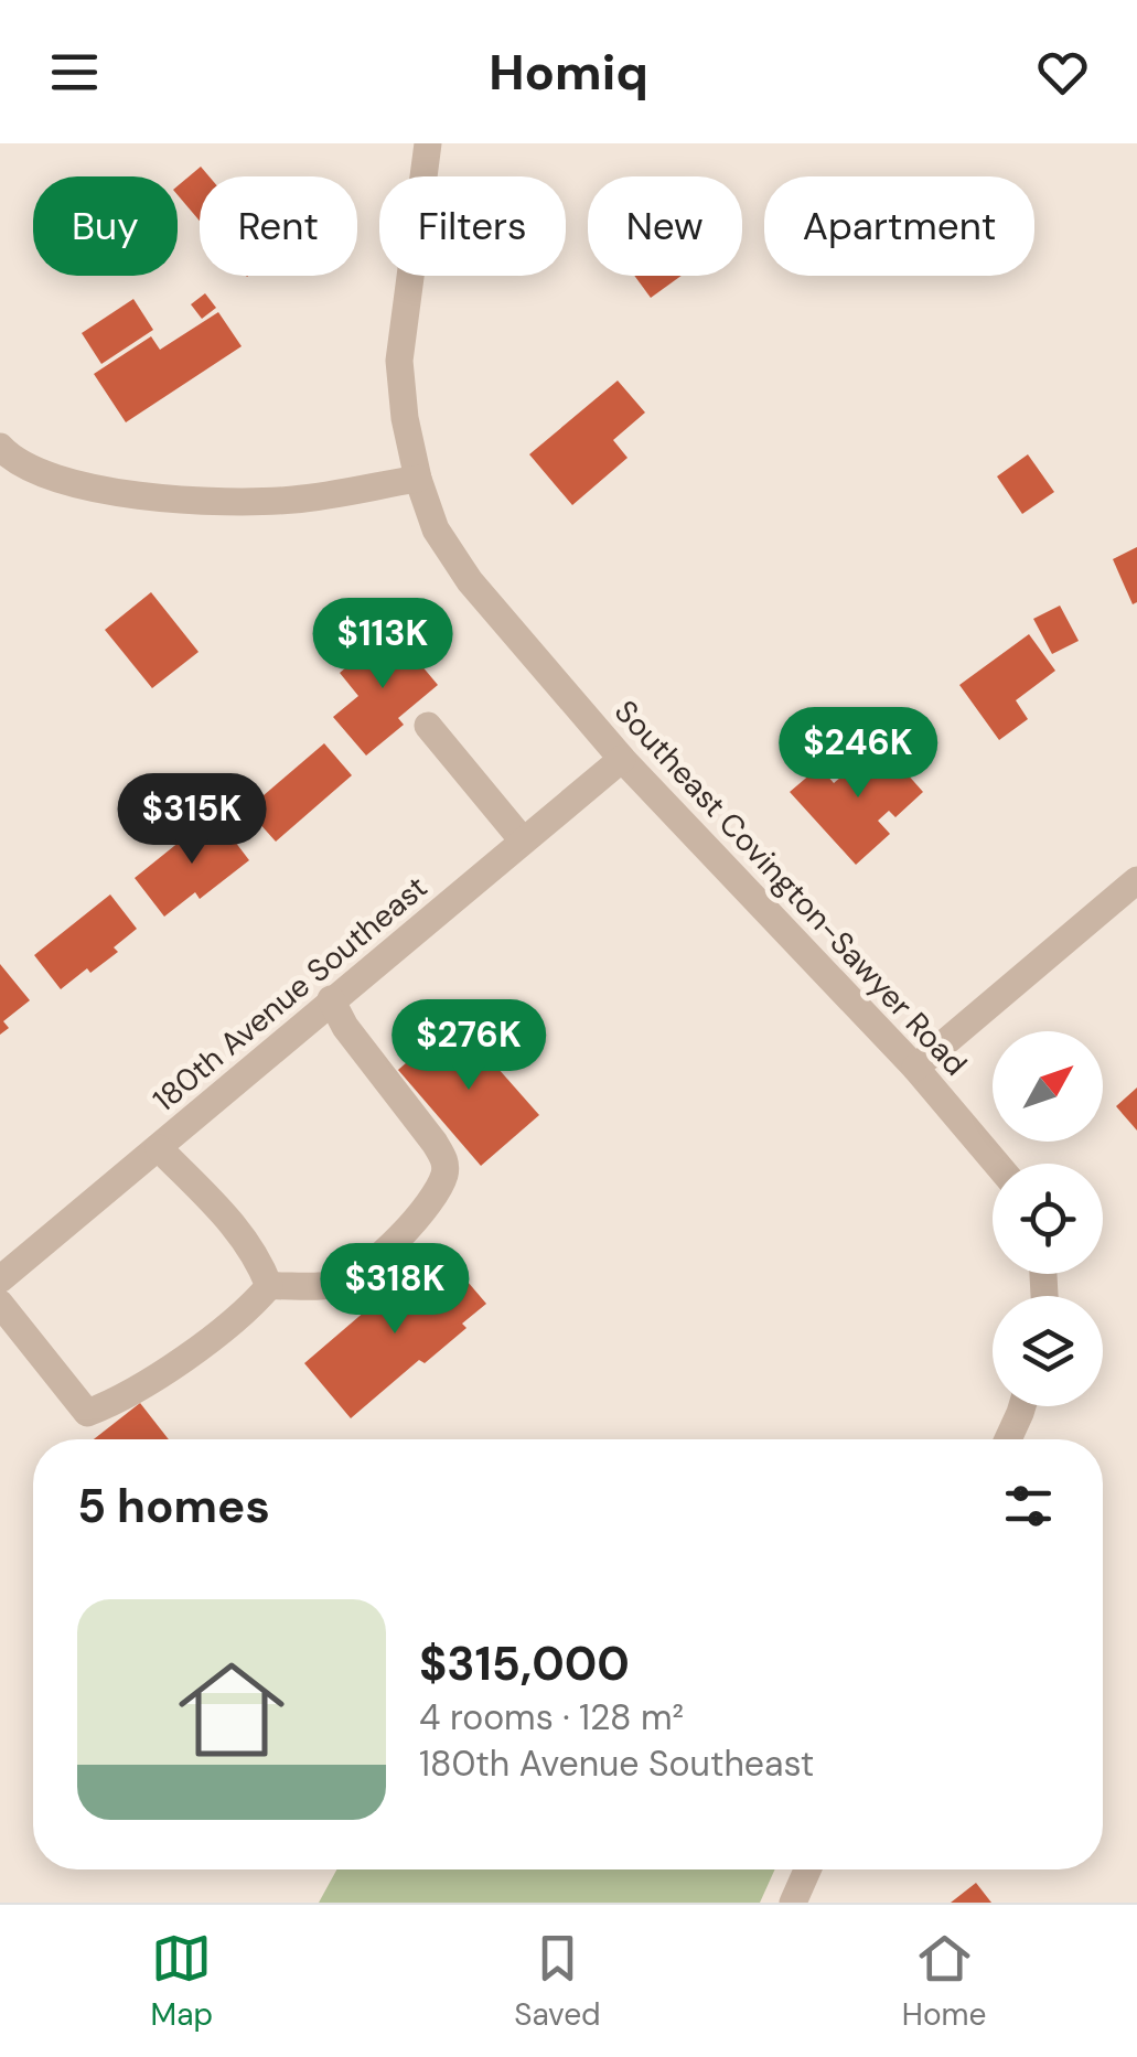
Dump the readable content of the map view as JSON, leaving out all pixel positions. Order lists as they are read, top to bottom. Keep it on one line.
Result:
{"streets":{"street":["Southeast Covington-Sawyer Road","180th Avenue Southeast"]},"crossings":[["Southeast Covington-Sawyer Road","180th Avenue Southeast"]],"north":"top right","page":{"header":"Homiq","chip":["Buy","Rent","Filters","New","Apartment"],"price":["$113K","$246K","$315K","$276K","$318K"],"heading":"5 homes","list":[{"name":"$315,000","note":"4 rooms · 128 m² · 180th Avenue Southeast"}],"tabs":["Map","Saved","Home"]}}
